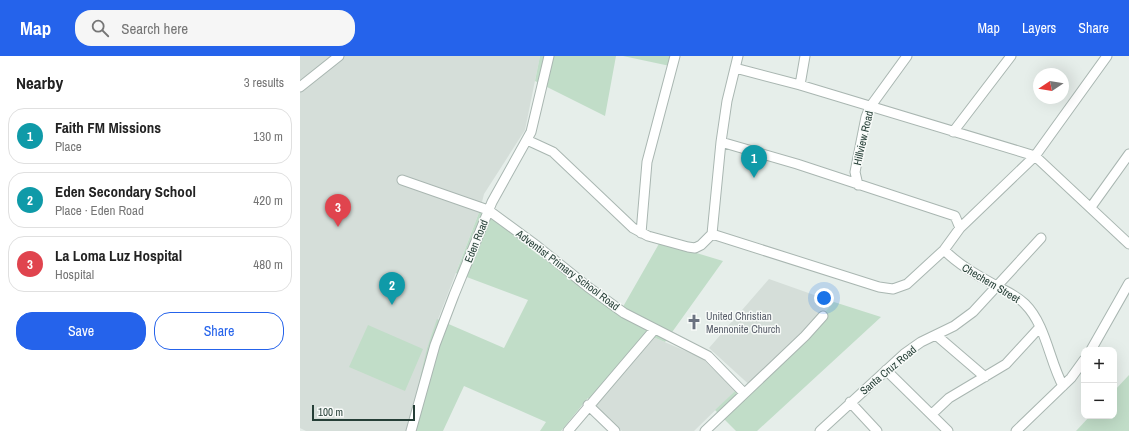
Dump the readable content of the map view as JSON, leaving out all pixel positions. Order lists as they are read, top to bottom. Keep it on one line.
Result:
{"streets":{"street":["Hillview Road","Eden Road","Adventist Primary School Road","Chechem Street","Santa Cruz Road"]},"crossings":[["Eden Road","Adventist Primary School Road"],["Chechem Street","Santa Cruz Road"]],"places":{"church":["United Christian Mennonite Church"]},"scale_bar":"100 m","north":"left","page":{"header":"Map","search":"Search here","nav":["Map","Layers","Share"],"heading":["Nearby","3 results"],"list":[{"mark":"1","name":"Faith FM Missions","note":"Place","value":"130 m"},{"mark":"2","name":"Eden Secondary School","note":"Place · Eden Road","value":"420 m"},{"mark":"3","name":"La Loma Luz Hospital","note":"Hospital","value":"480 m"}],"pins":["1","3","2"],"buttons":["Save","Share"],"map_buttons":["+","−"],"scale":"100 m"}}
